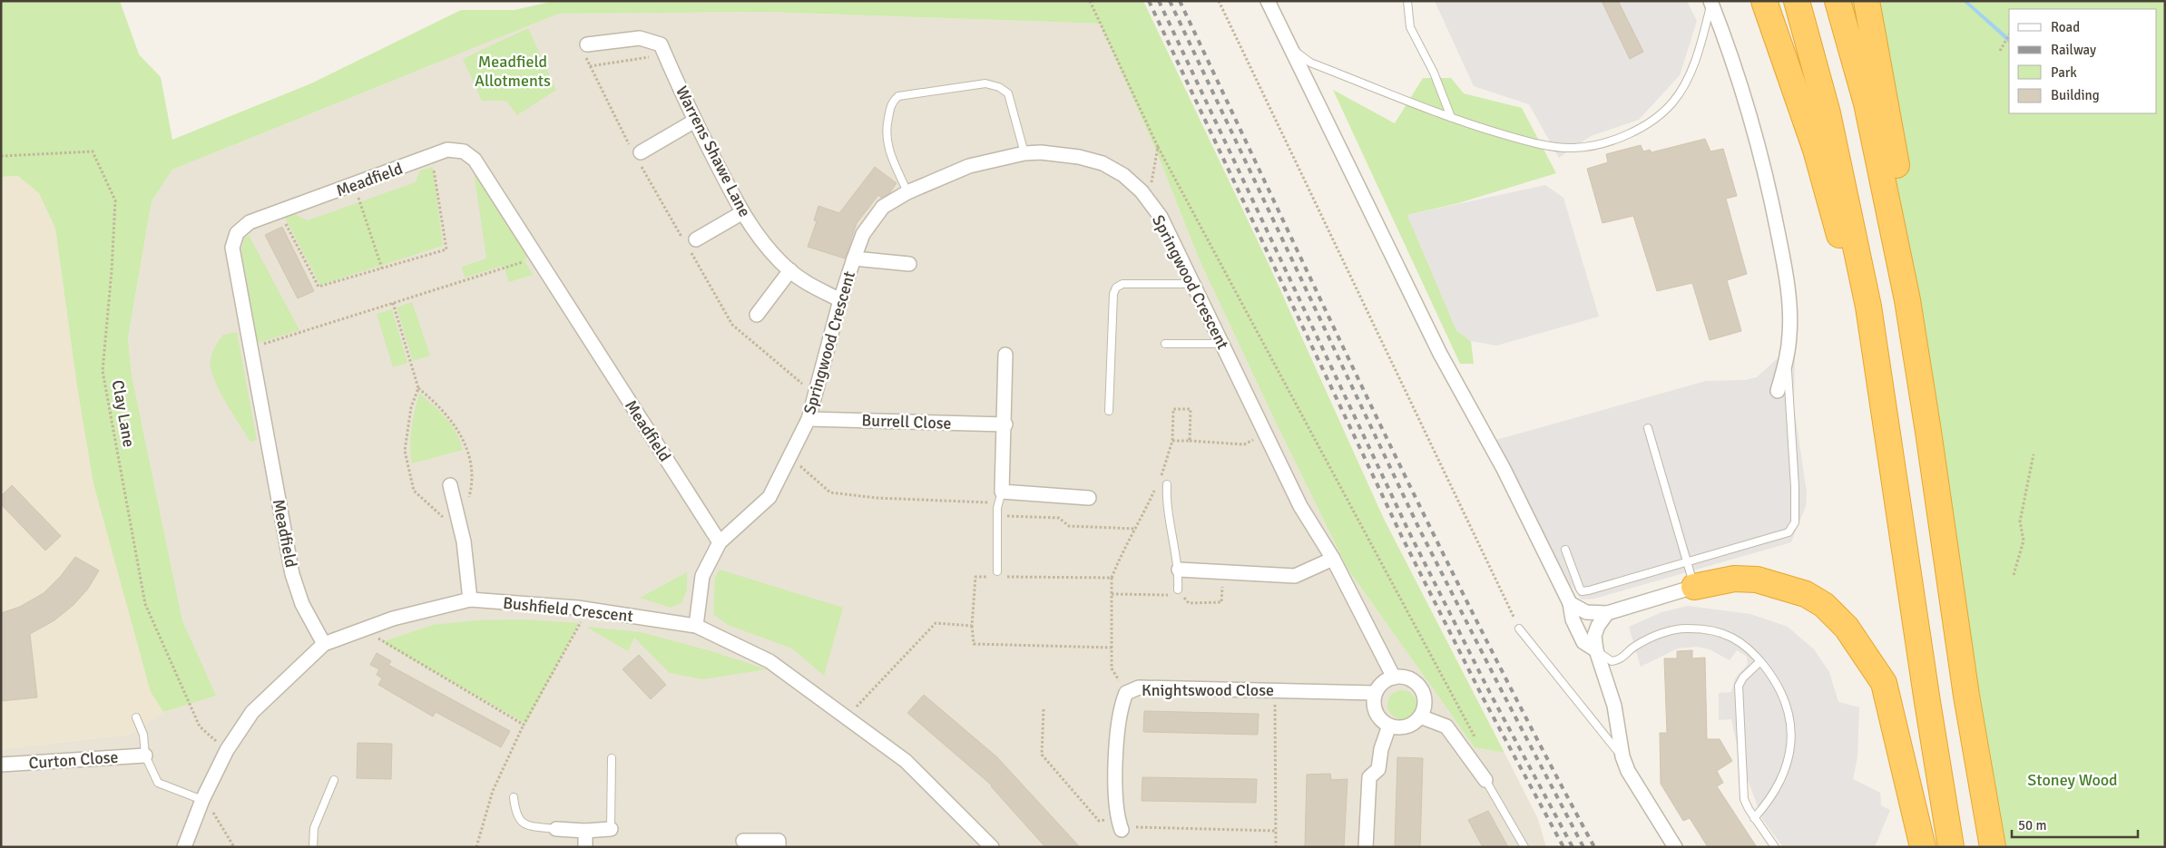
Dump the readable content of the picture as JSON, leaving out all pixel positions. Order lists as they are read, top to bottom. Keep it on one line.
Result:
{"streets":{"street":["Warrens Shawe Lane","Meadfield","Springwood Crescent","Burrell Close","Bushfield Crescent","Knightswood Close","Curton Close"],"path":["Clay Lane"]},"crossings":[["Warrens Shawe Lane","Springwood Crescent"],["Meadfield","Springwood Crescent"],["Meadfield","Bushfield Crescent"],["Springwood Crescent","Burrell Close"],["Springwood Crescent","Bushfield Crescent"],["Springwood Crescent","Knightswood Close"],["Clay Lane","Bushfield Crescent"]],"parks":["Meadfield Allotments","Stoney Wood"],"legend":["Road","Railway","Park","Building"],"scale_bar":"50 m"}
